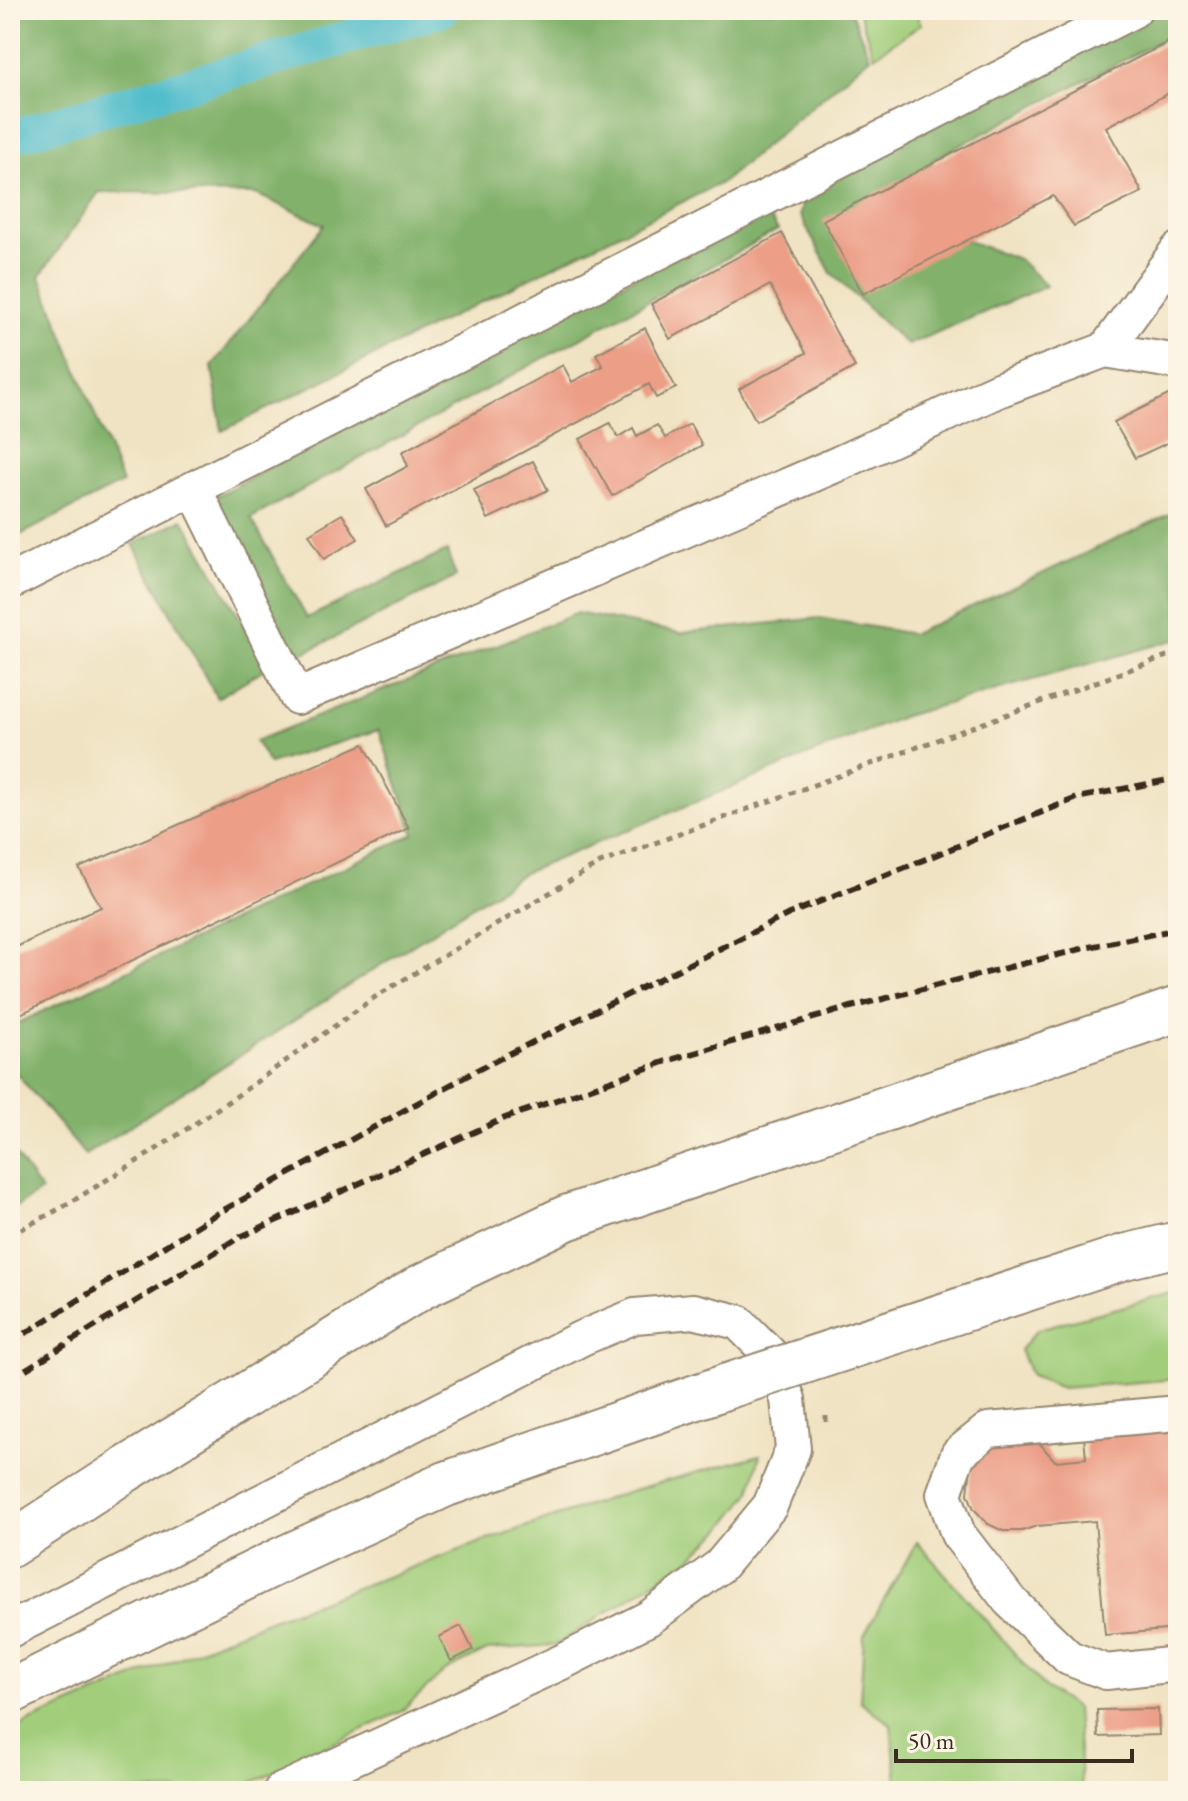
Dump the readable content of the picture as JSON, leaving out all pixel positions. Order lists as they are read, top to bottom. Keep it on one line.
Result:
{"scale_bar":"50 m"}
